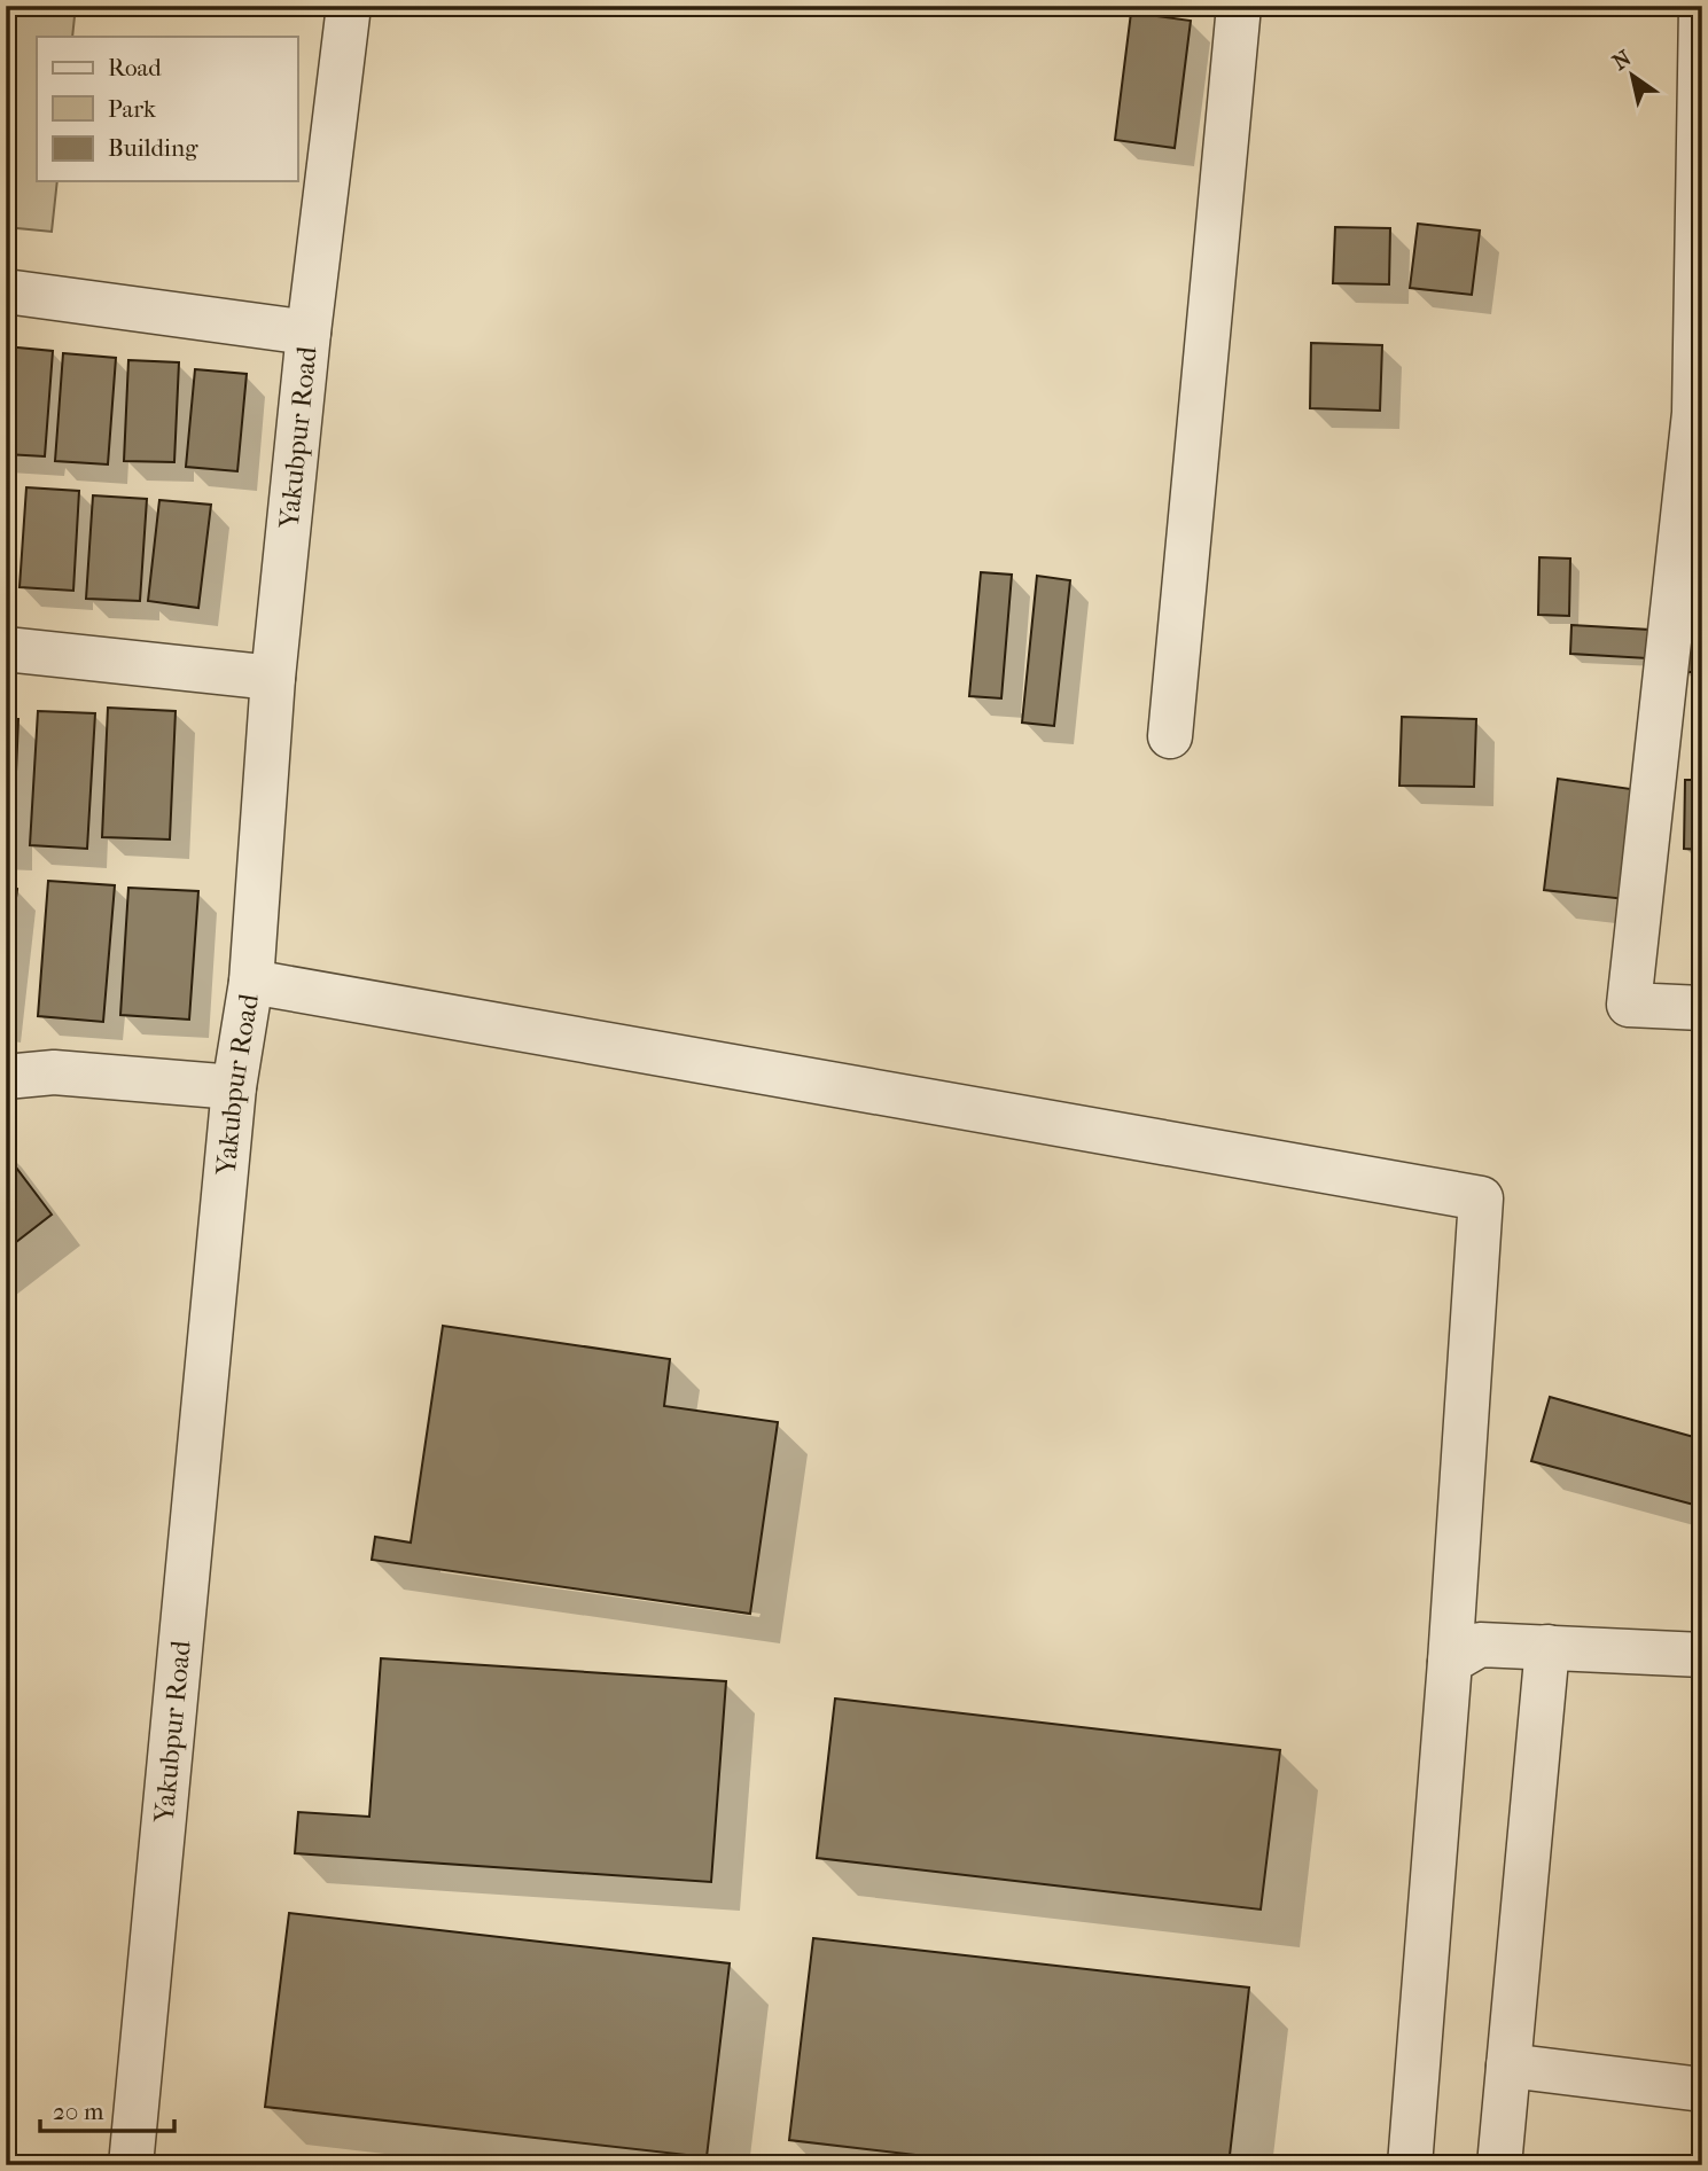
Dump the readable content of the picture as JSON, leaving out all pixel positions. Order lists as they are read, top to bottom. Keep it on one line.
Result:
{"streets":{"street":["Yakubpur Road"]},"legend":["Road","Park","Building"],"scale_bar":"20 m","north":"top left"}
